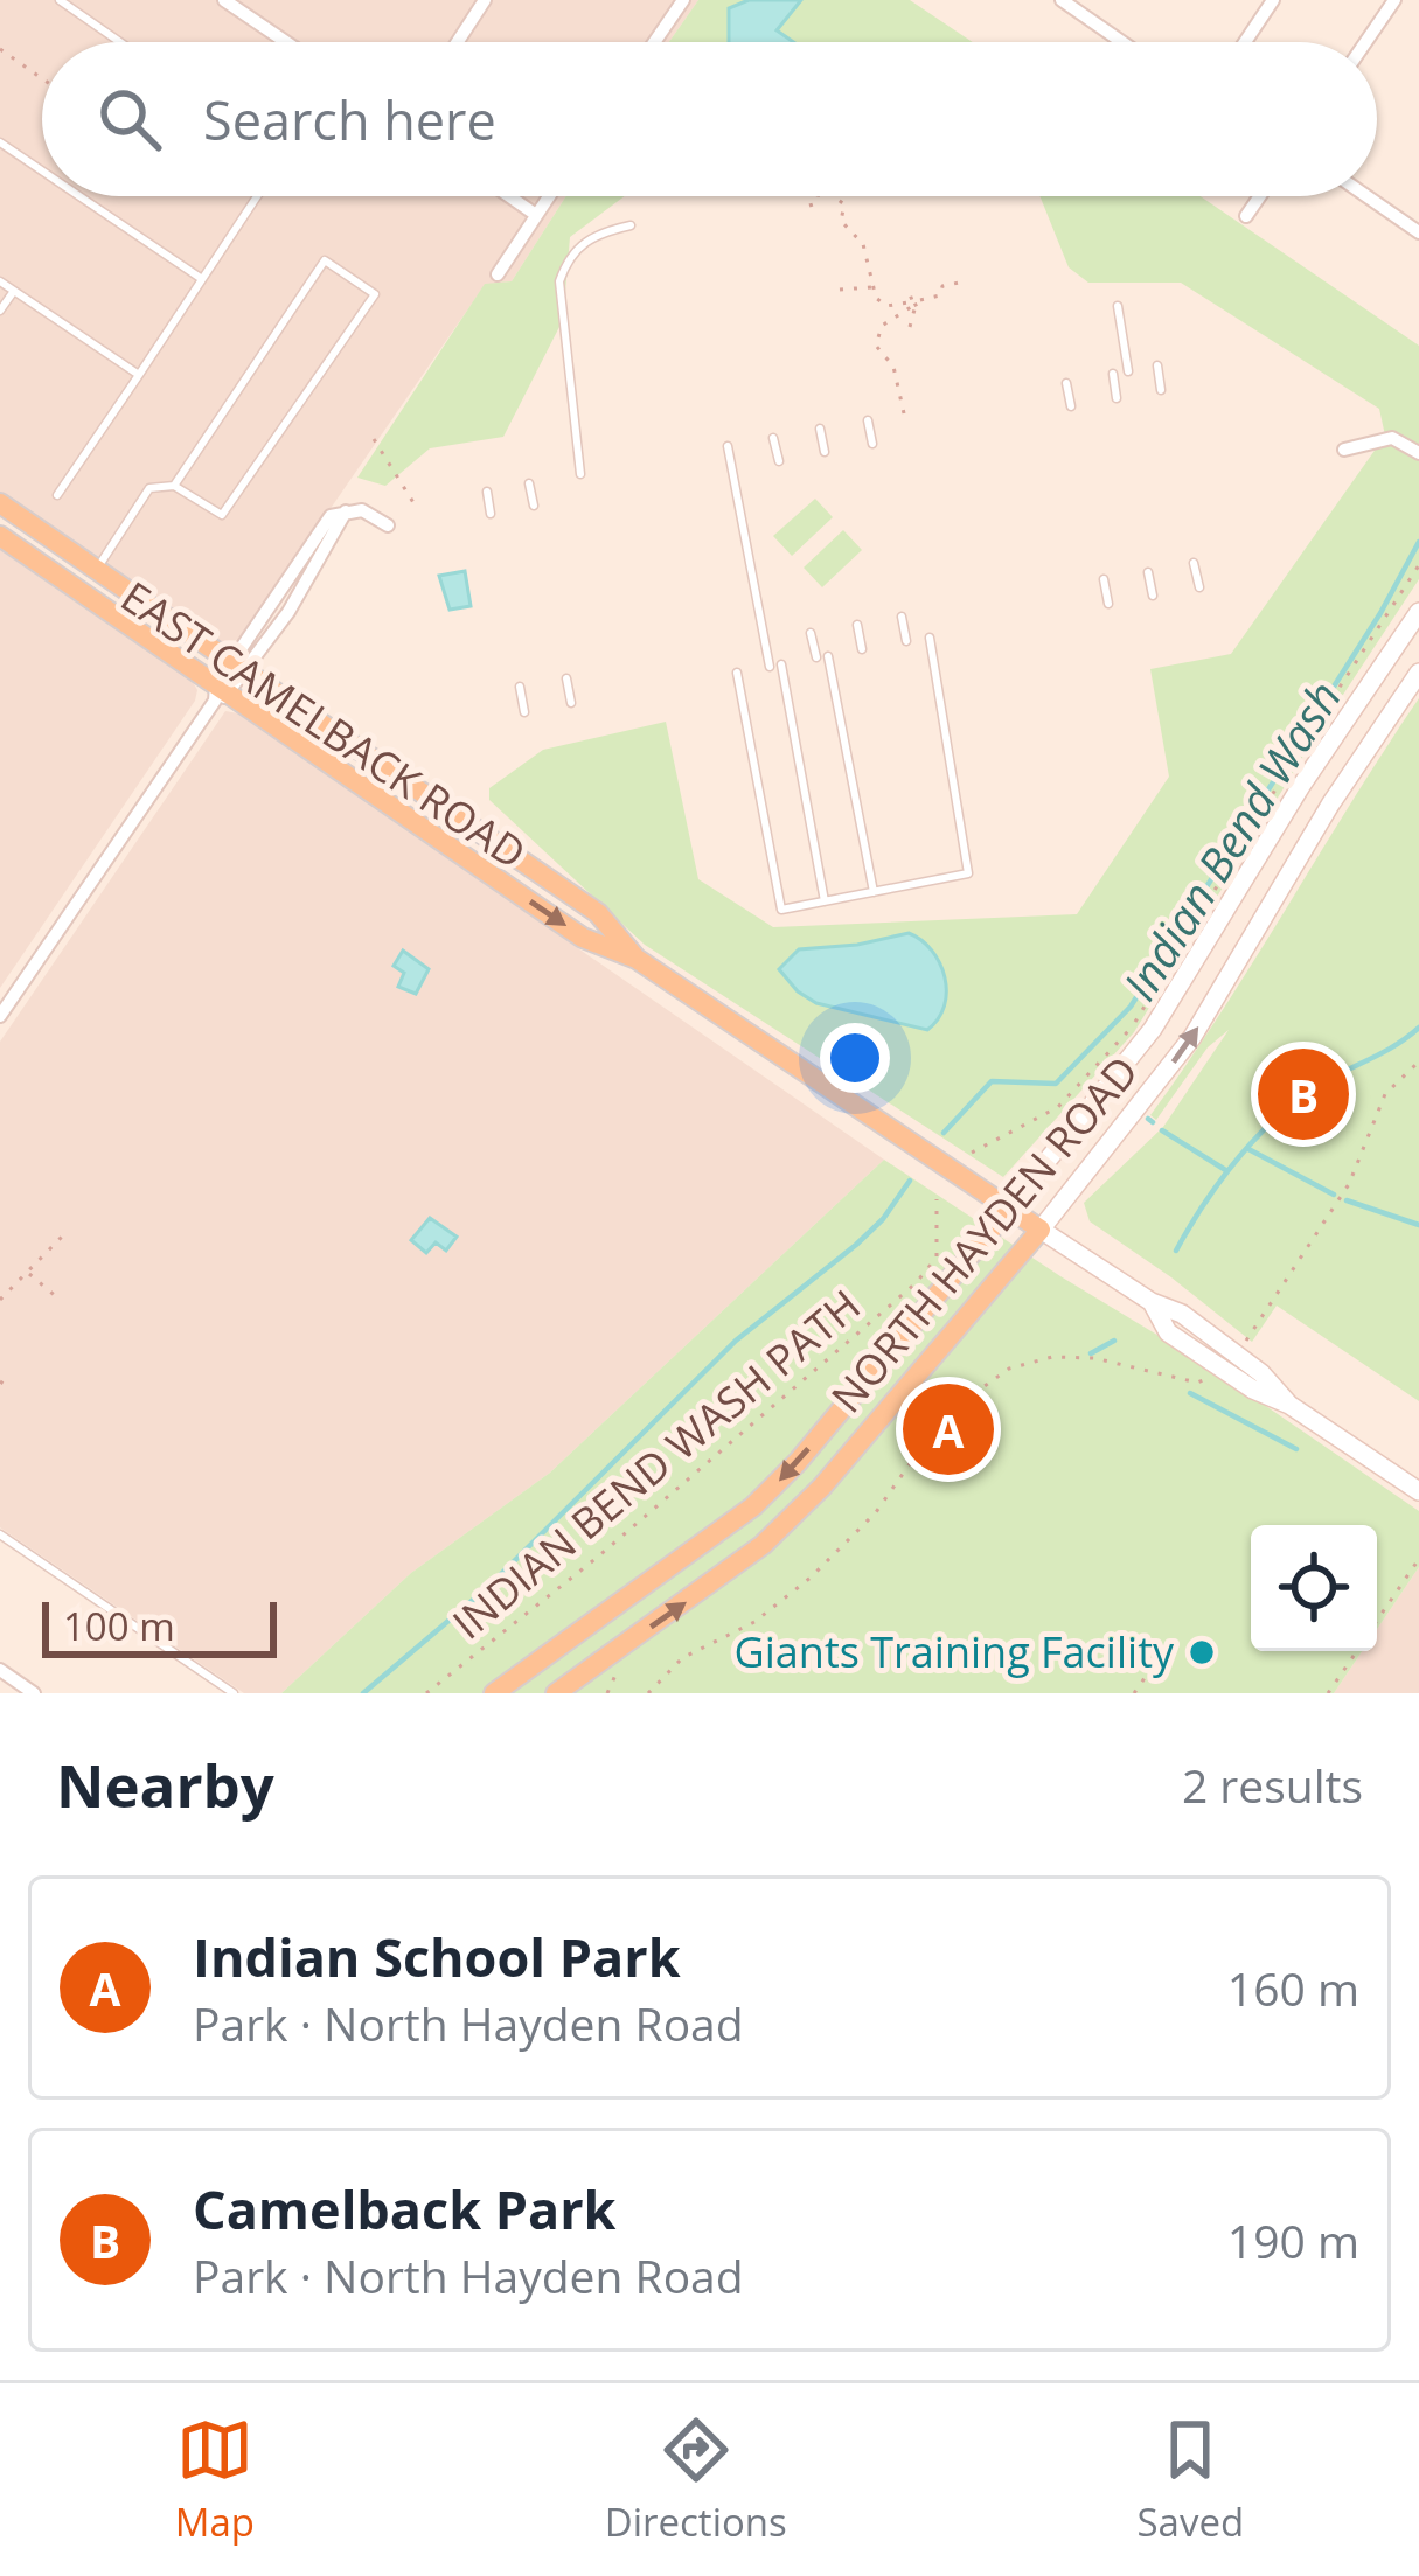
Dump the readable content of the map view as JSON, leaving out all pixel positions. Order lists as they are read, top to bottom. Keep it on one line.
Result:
{"streets":{"main road":["EAST CAMELBACK ROAD","NORTH HAYDEN ROAD"],"path":["INDIAN BEND WASH PATH"]},"crossings":[["EAST CAMELBACK ROAD","NORTH HAYDEN ROAD"]],"water":["Indian Bend Wash"],"places":["Giants Training Facility"],"scale_bar":"100 m","page":{"search":"Search here","pins":["B","A"],"scale":"100 m","heading":["Nearby","2 results"],"list":[{"mark":"A","name":"Indian School Park","note":"Park · North Hayden Road","value":"160 m"},{"mark":"B","name":"Camelback Park","note":"Park · North Hayden Road","value":"190 m"}],"nav":["Map","Directions","Saved"]}}
